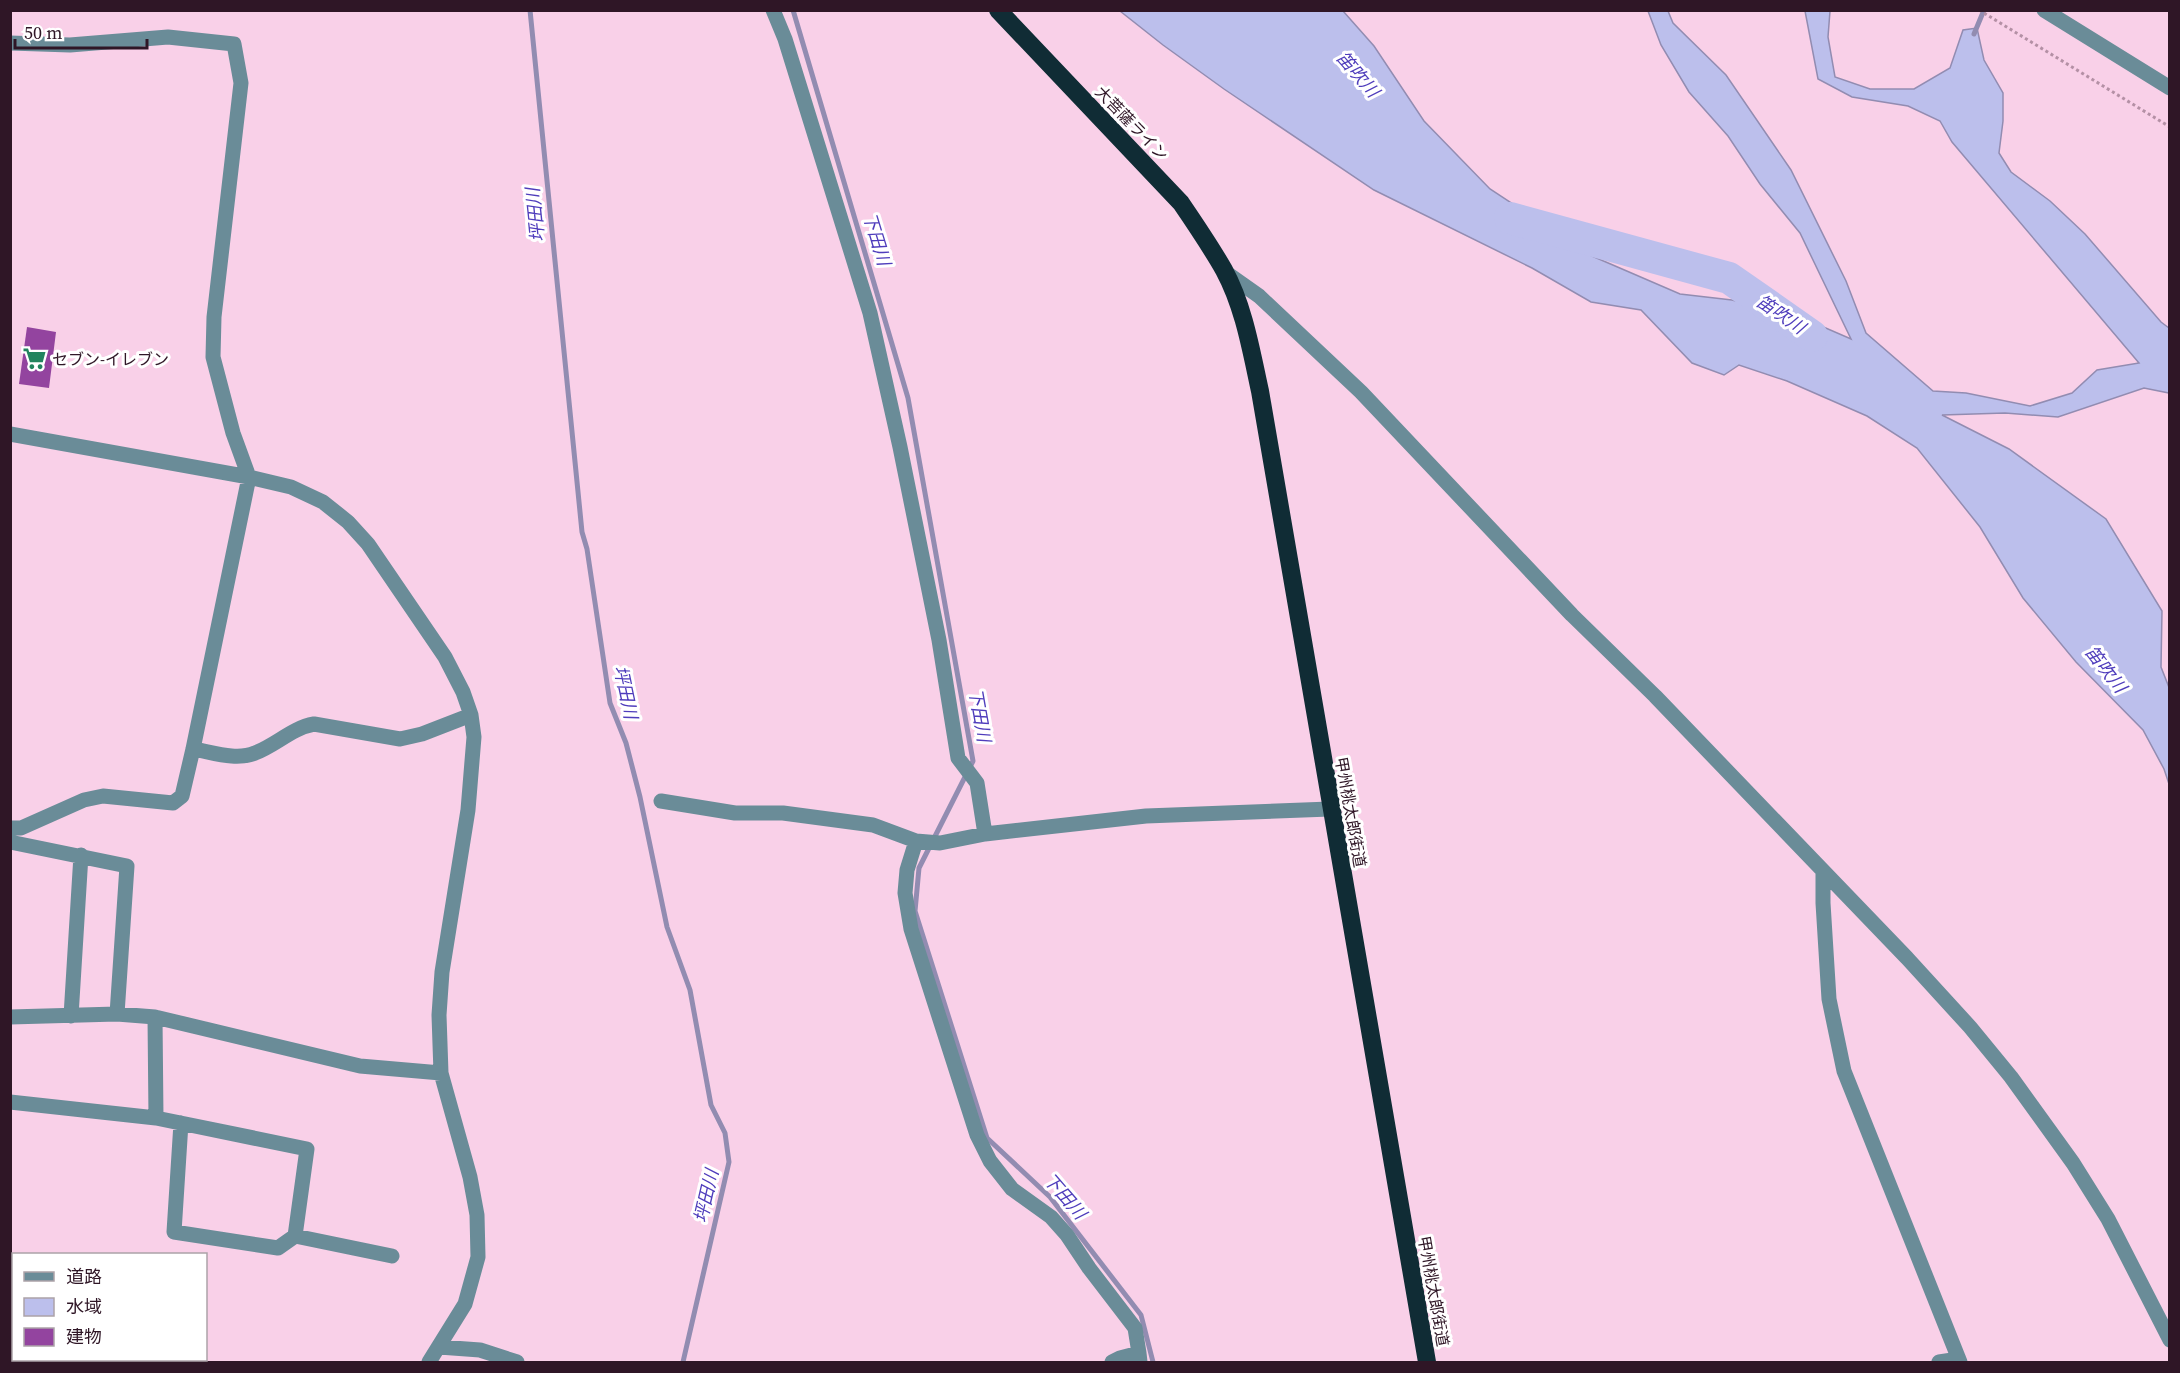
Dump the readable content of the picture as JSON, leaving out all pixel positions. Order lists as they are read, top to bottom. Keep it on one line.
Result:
{"streets":{"highway":["大菩薩ライン","甲州桃太郎街道"]},"crossings":[["大菩薩ライン","甲州桃太郎街道"]],"water":["笛吹川","坪田川","下田川"],"places":{"supermarket":["セブン-イレブン"]},"legend":["道路","水域","建物"],"scale_bar":"50 m"}
